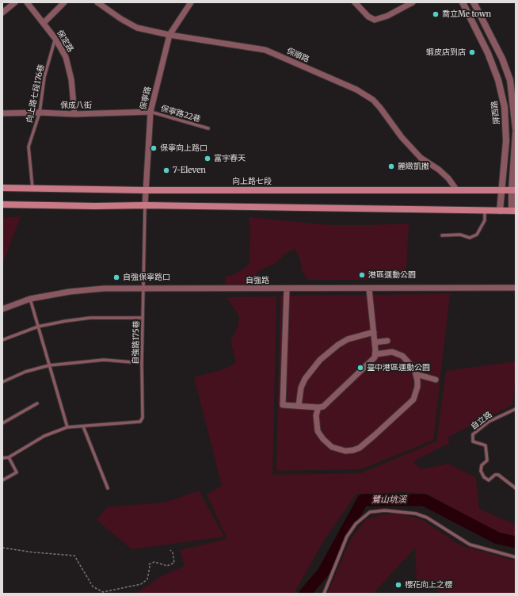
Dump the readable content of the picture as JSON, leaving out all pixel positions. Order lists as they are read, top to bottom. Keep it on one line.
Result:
{"streets":{"main road":["向上路七段"],"street":["保定路","保順路","保寧路","保成八街","屏西路","自強路"],"lane":["向上路七段176巷","保寧路22巷","自強路175巷","自立路"]},"crossings":[["保定路","向上路七段176巷"],["保定路","保成八街"],["保順路","保寧路"],["保順路","向上路七段"],["向上路七段176巷","保成八街"],["向上路七段176巷","向上路七段"],["保寧路","保成八街"],["保寧路","保寧路22巷"],["保寧路","向上路七段"],["保寧路","自強路175巷"],["保成八街","保寧路22巷"],["屏西路","向上路七段"],["自強路","自強路175巷"]],"water":["鷺山坑溪"],"places":["喬立Me town","蝦皮店到店","保寧向上路口","富宇春天","麗緻凱撒","7-Eleven","港區運動公園","自強保寧路口","臺中港區運動公園","櫻花向上之櫻"]}
